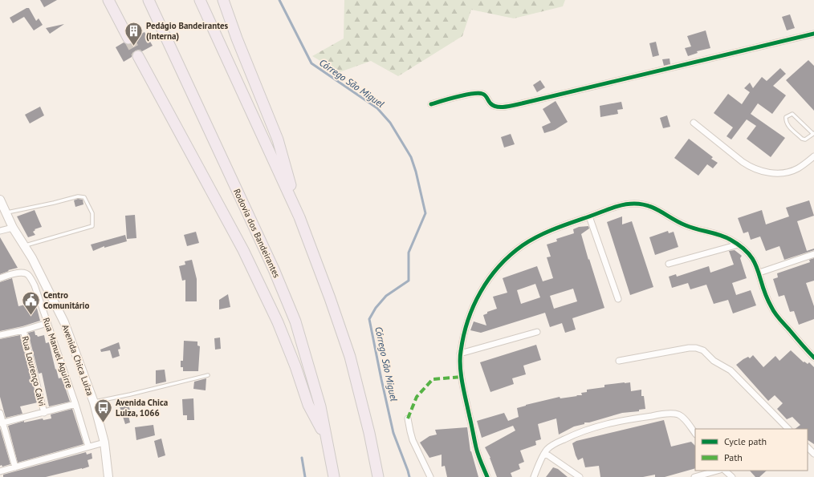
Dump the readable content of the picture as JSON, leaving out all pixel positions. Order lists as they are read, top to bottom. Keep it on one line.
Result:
{"streets":{"highway":["Rodovia dos Bandeirantes"],"main road":["Avenida Chica Luiza"],"street":["Rua Manuel Aguirre","Rua Lourenço Calvi"]},"water":["Córrego São Miguel"],"places":{"building":["Pedágio Bandeirantes (Interna)"],"public building":["Centro Comunitário"],"bus stop":["Avenida Chica Luiza, 1066"]},"legend":["Cycle path","Path"]}
